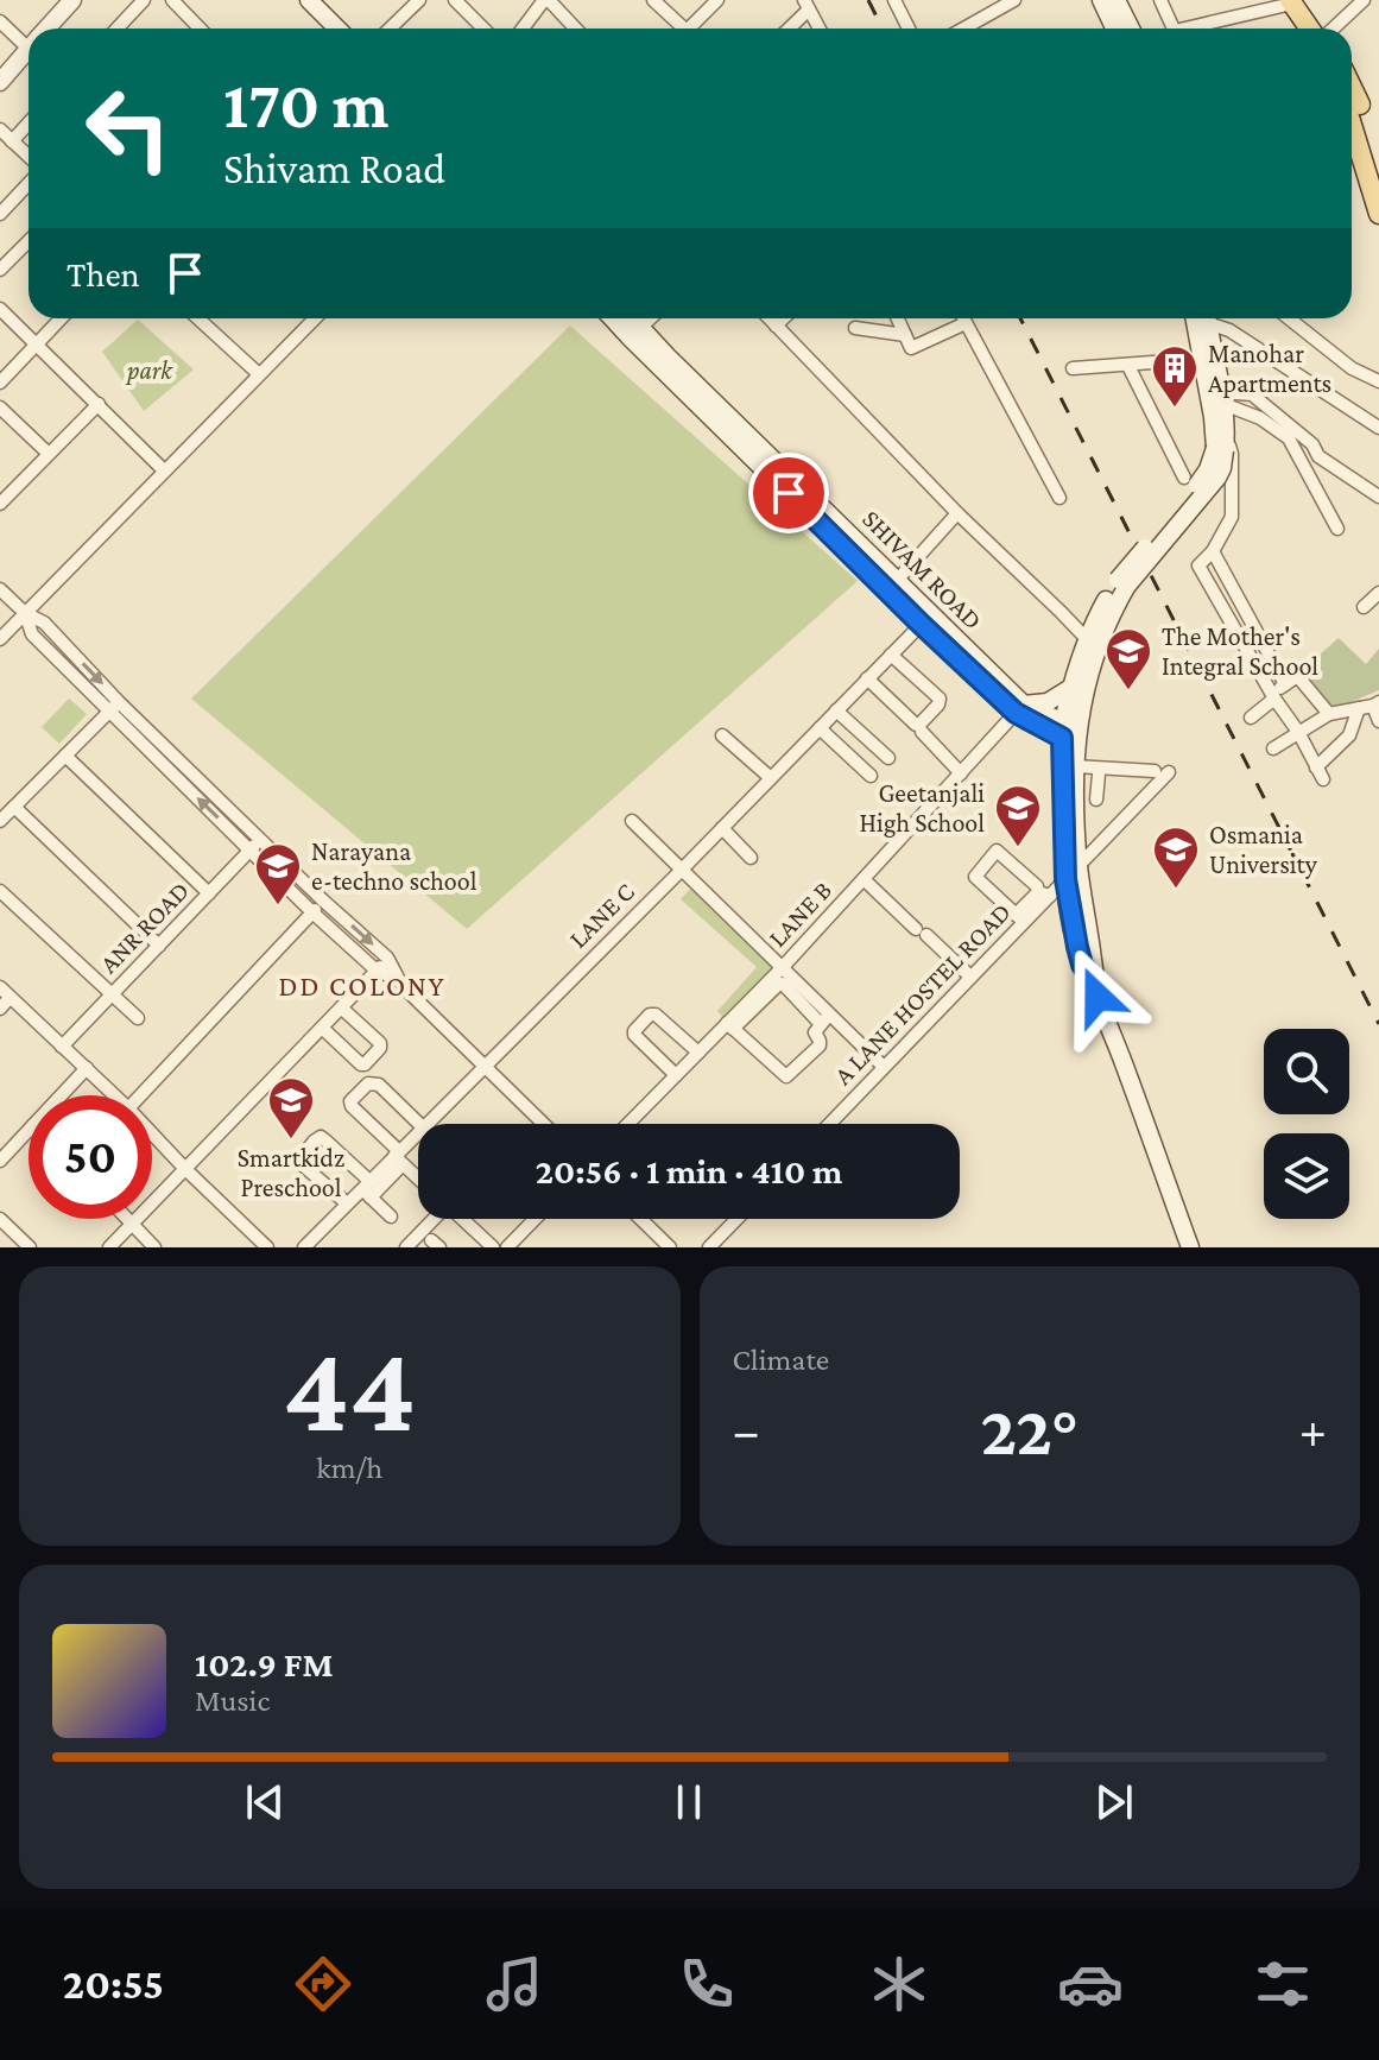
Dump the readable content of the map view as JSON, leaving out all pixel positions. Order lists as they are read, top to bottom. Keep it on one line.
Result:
{"streets":{"main road":["SHIVAM ROAD"],"street":["LANE B","LANE C","ANR ROAD","A LANE HOSTEL ROAD"]},"crossings":[["SHIVAM ROAD","LANE B"],["SHIVAM ROAD","LANE C"]],"districts":["DD COLONY"],"parks":["park"],"places":{"building":["Manohar Apartments"],"school or university":["The Mother's Integral School","Geetanjali High School","Osmania University","Narayana e-techno school","Smartkidz Preschool"]},"page":{"turn":["170 m","Shivam Road"],"then":"Then","limit":"50","trip":"20:56 · 1 min · 410 m","tile":[["44","km/h"],"Climate"],"heat":["−","22°","+"],"song":["102.9 FM","Music"],"tabs":"20:55"}}
